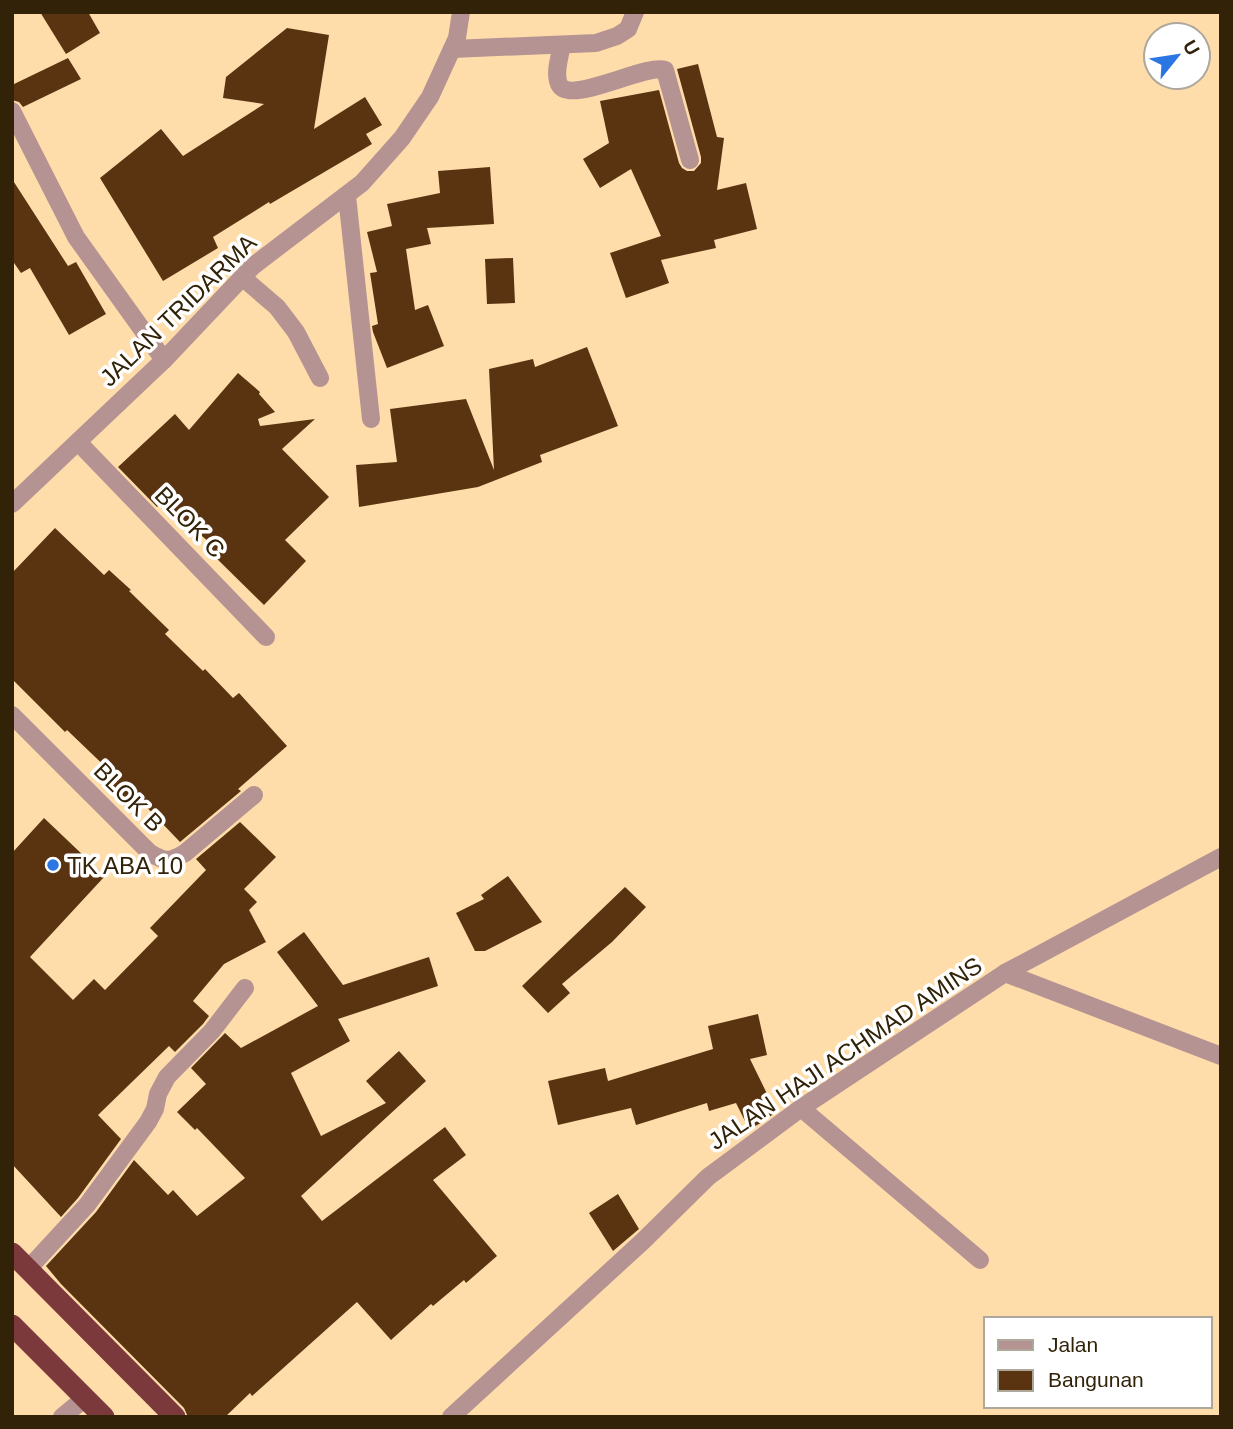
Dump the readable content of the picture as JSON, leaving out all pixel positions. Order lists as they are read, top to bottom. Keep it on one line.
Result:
{"streets":{"street":["JALAN TRIDARMA","BLOK C","BLOK B","JALAN HAJI ACHMAD AMINS"]},"crossings":[["JALAN TRIDARMA","BLOK C"]],"places":["TK ABA 10"],"legend":["Jalan","Bangunan"],"north":"top right"}
